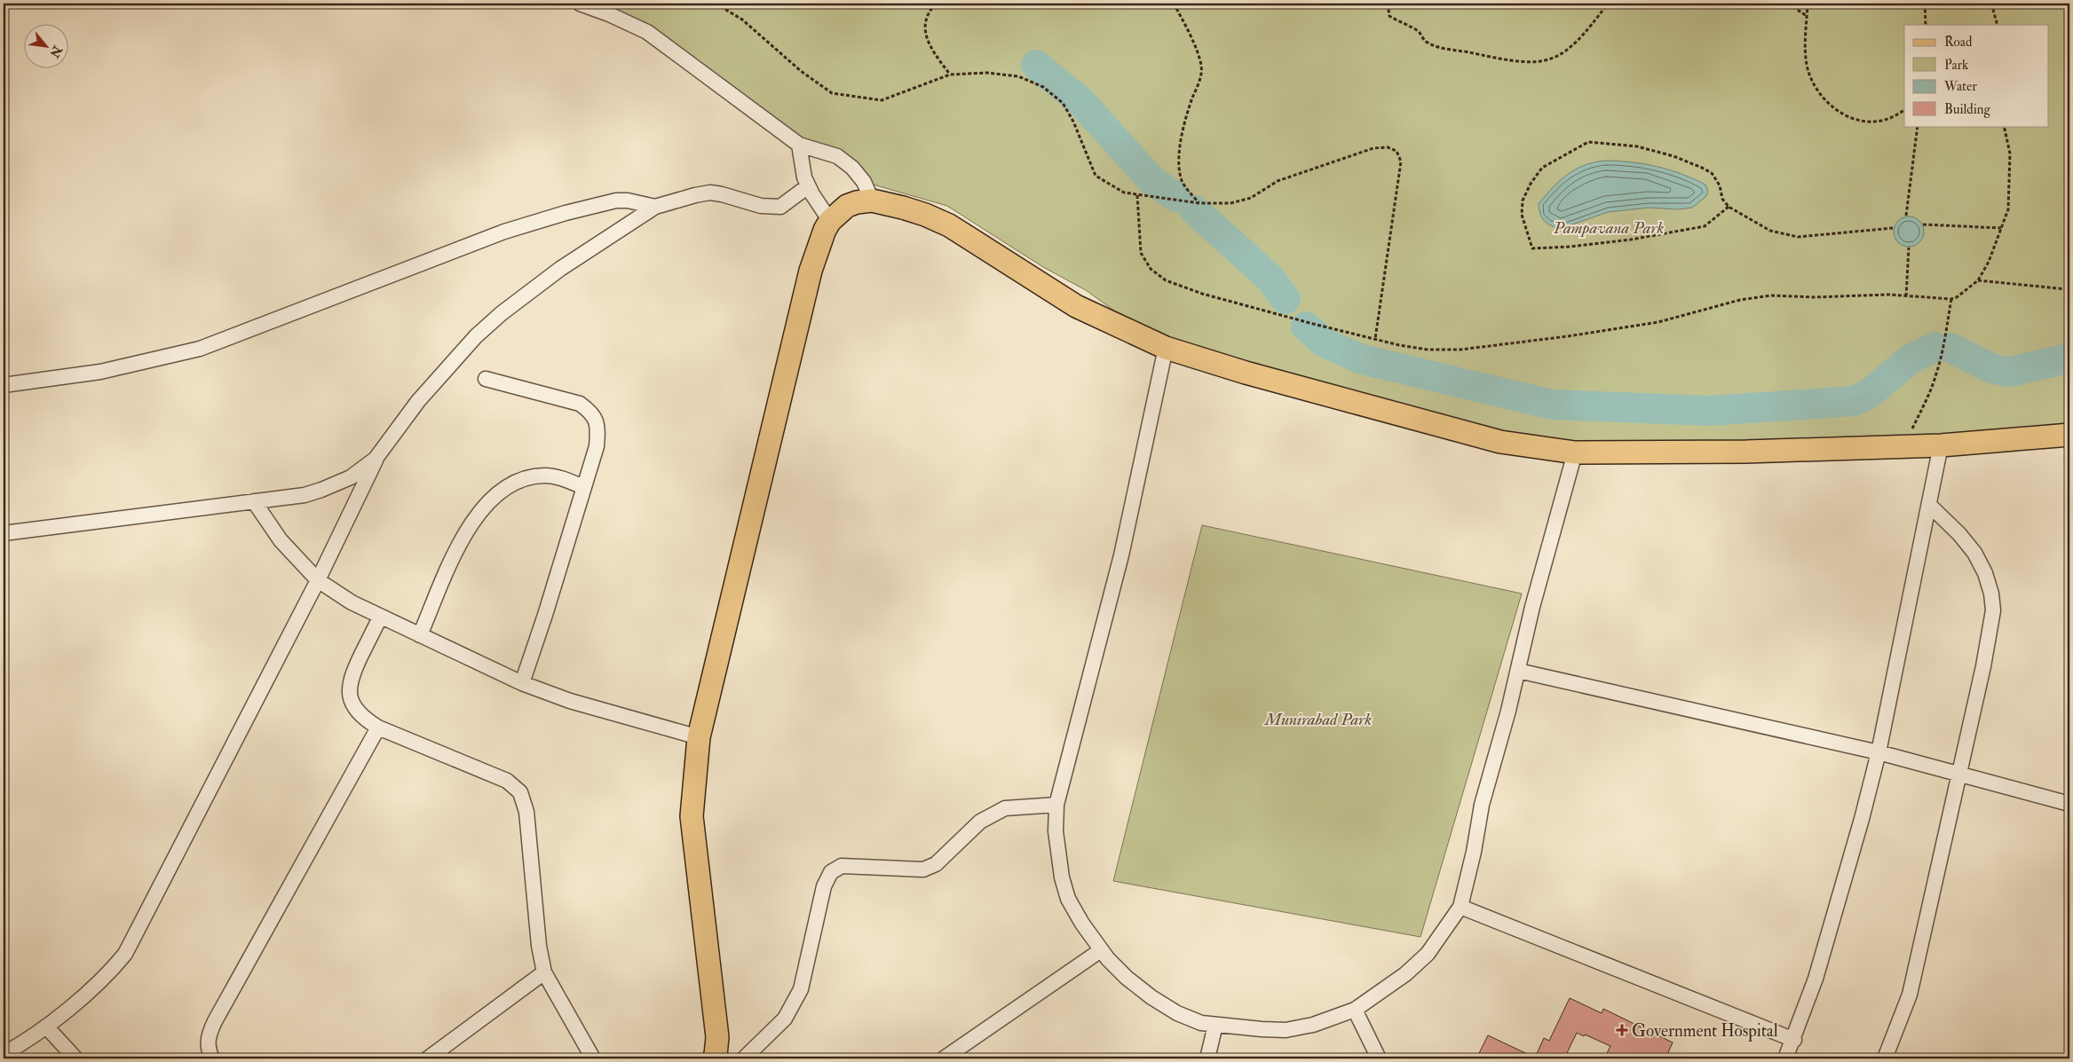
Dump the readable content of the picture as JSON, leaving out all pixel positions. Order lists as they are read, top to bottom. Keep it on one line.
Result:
{"parks":["Pampavana Park","Munirabad Park"],"places":{"health":["Government Hospital"]},"legend":["Road","Park","Water","Building"],"north":"bottom right"}
